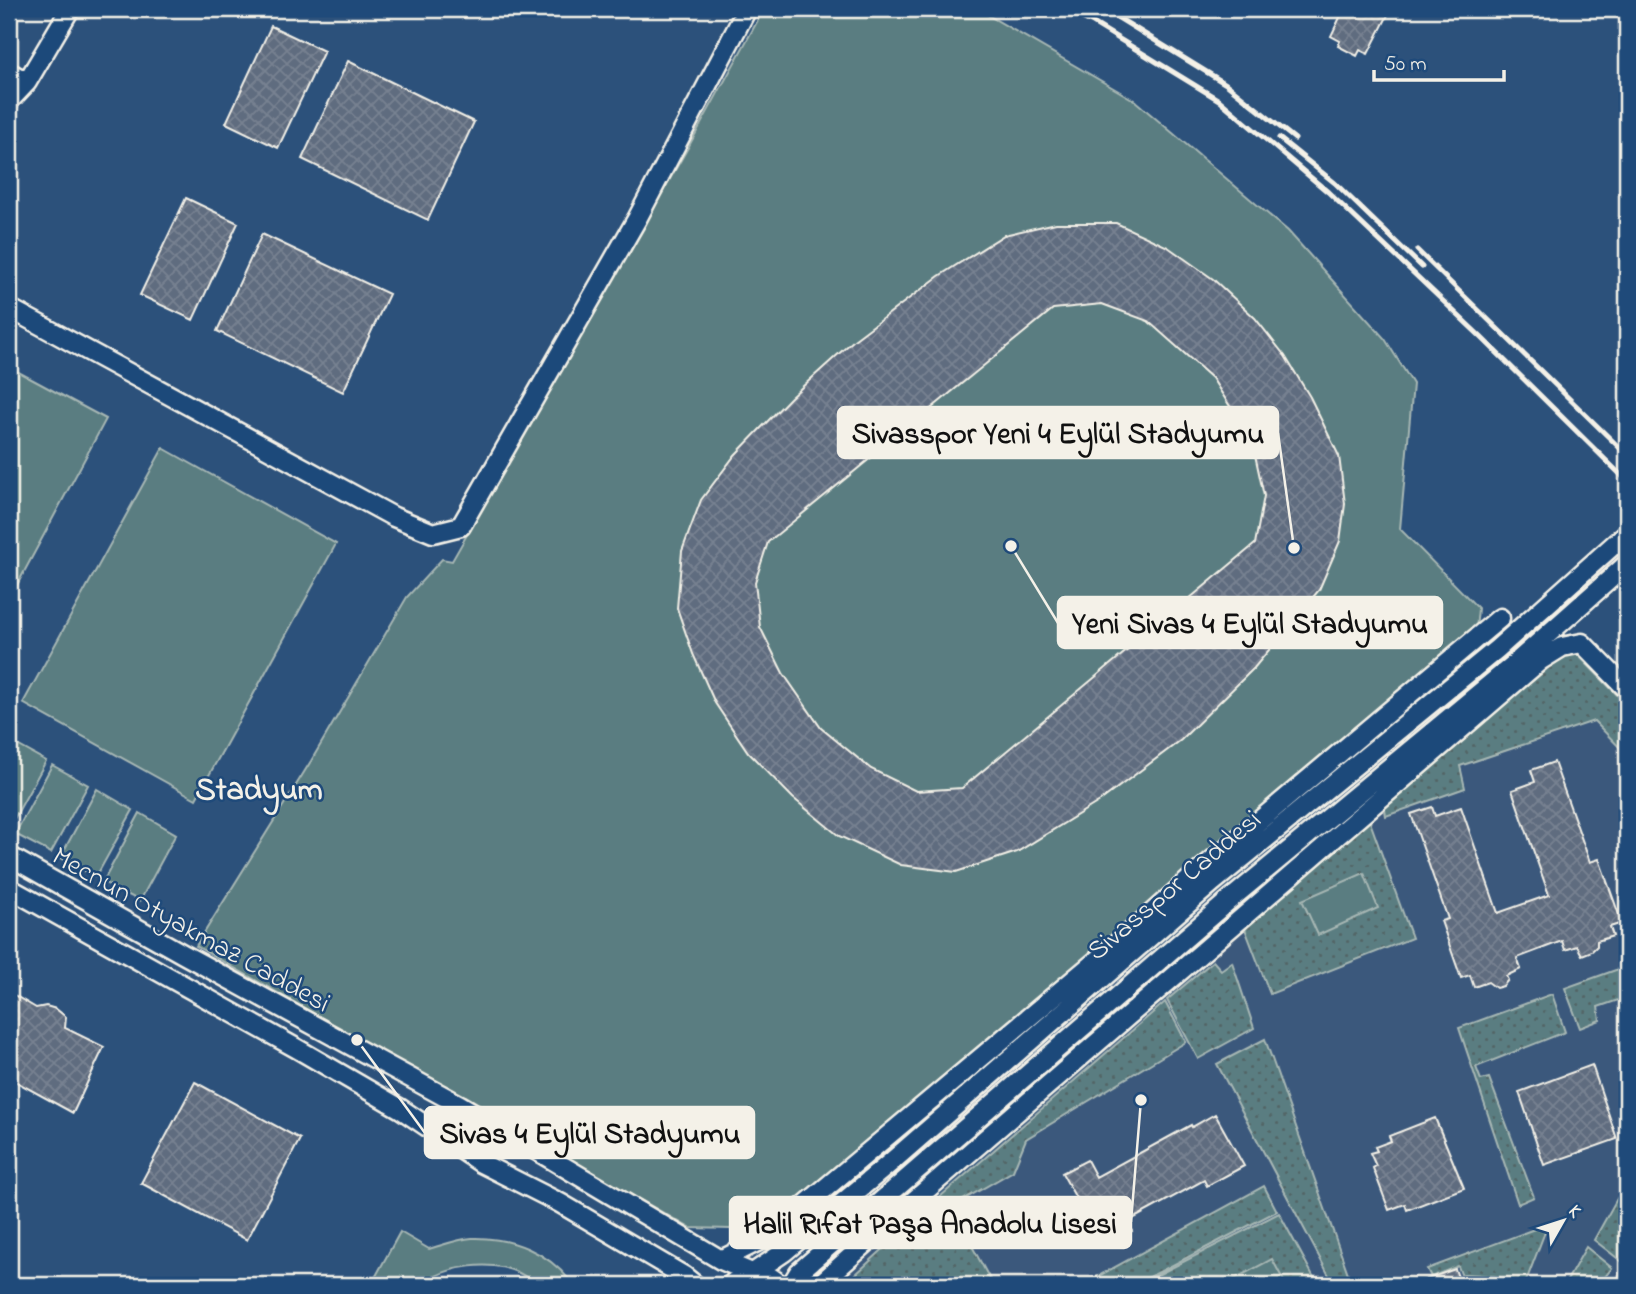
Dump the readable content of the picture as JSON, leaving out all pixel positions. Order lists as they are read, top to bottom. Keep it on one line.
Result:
{"streets":{"street":["Sivasspor Caddesi","Mecnun Otyakmaz Caddesi"]},"crossings":[["Sivasspor Caddesi","Mecnun Otyakmaz Caddesi"]],"districts":["Stadyum"],"places":["Yeni Sivas 4 Eylül Stadyumu","Sivasspor Yeni 4 Eylül Stadyumu","Sivas 4 Eylül Stadyumu","Halil Rıfat Paşa Anadolu Lisesi"],"scale_bar":"50 m","north":"top right"}
